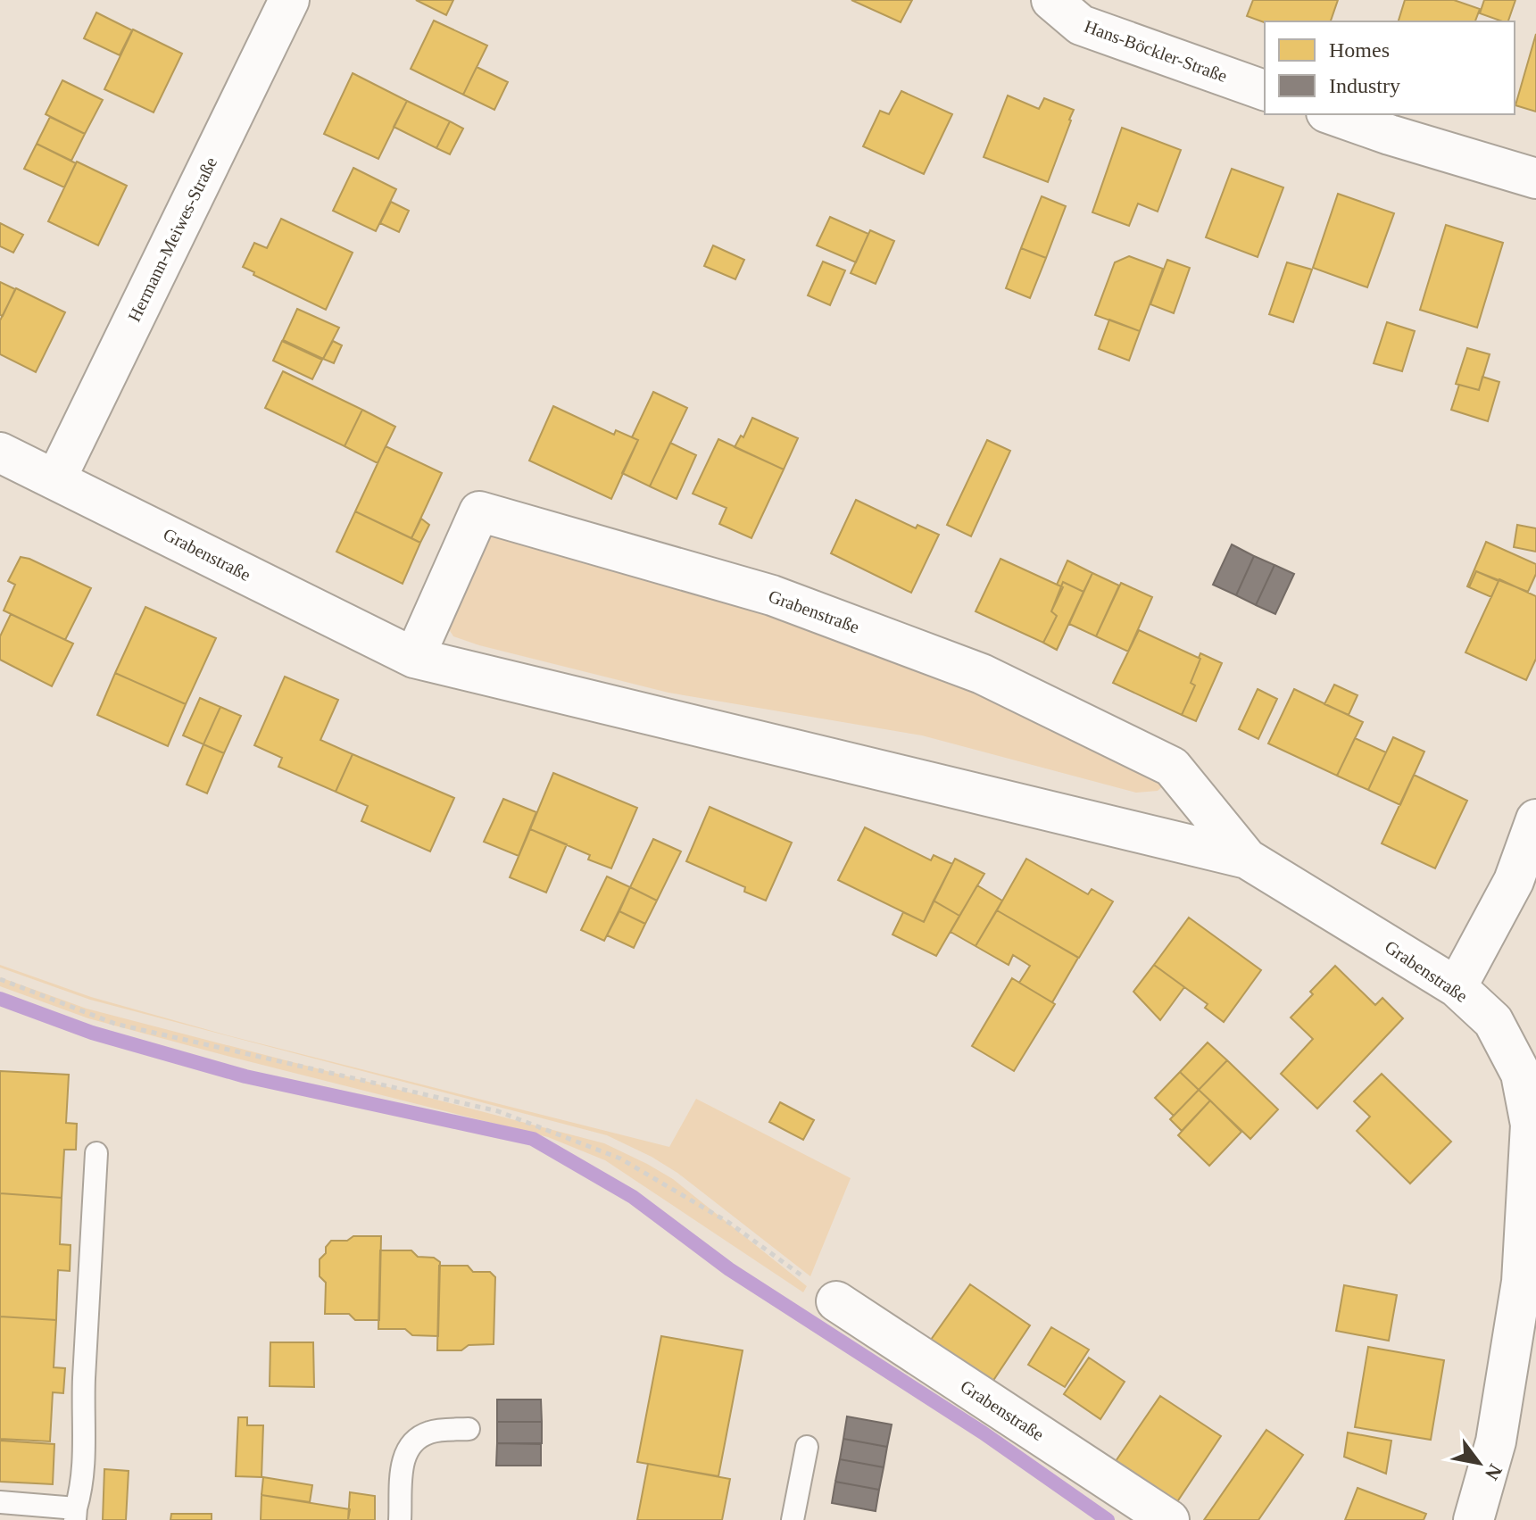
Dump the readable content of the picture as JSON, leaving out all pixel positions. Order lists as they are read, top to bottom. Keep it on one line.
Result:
{"streets":{"street":["Hans-Böckler-Straße","Hermann-Meiwes-Straße","Grabenstraße"]},"crossings":[["Hermann-Meiwes-Straße","Grabenstraße"]],"legend":["Homes","Industry"],"north":"bottom right"}
